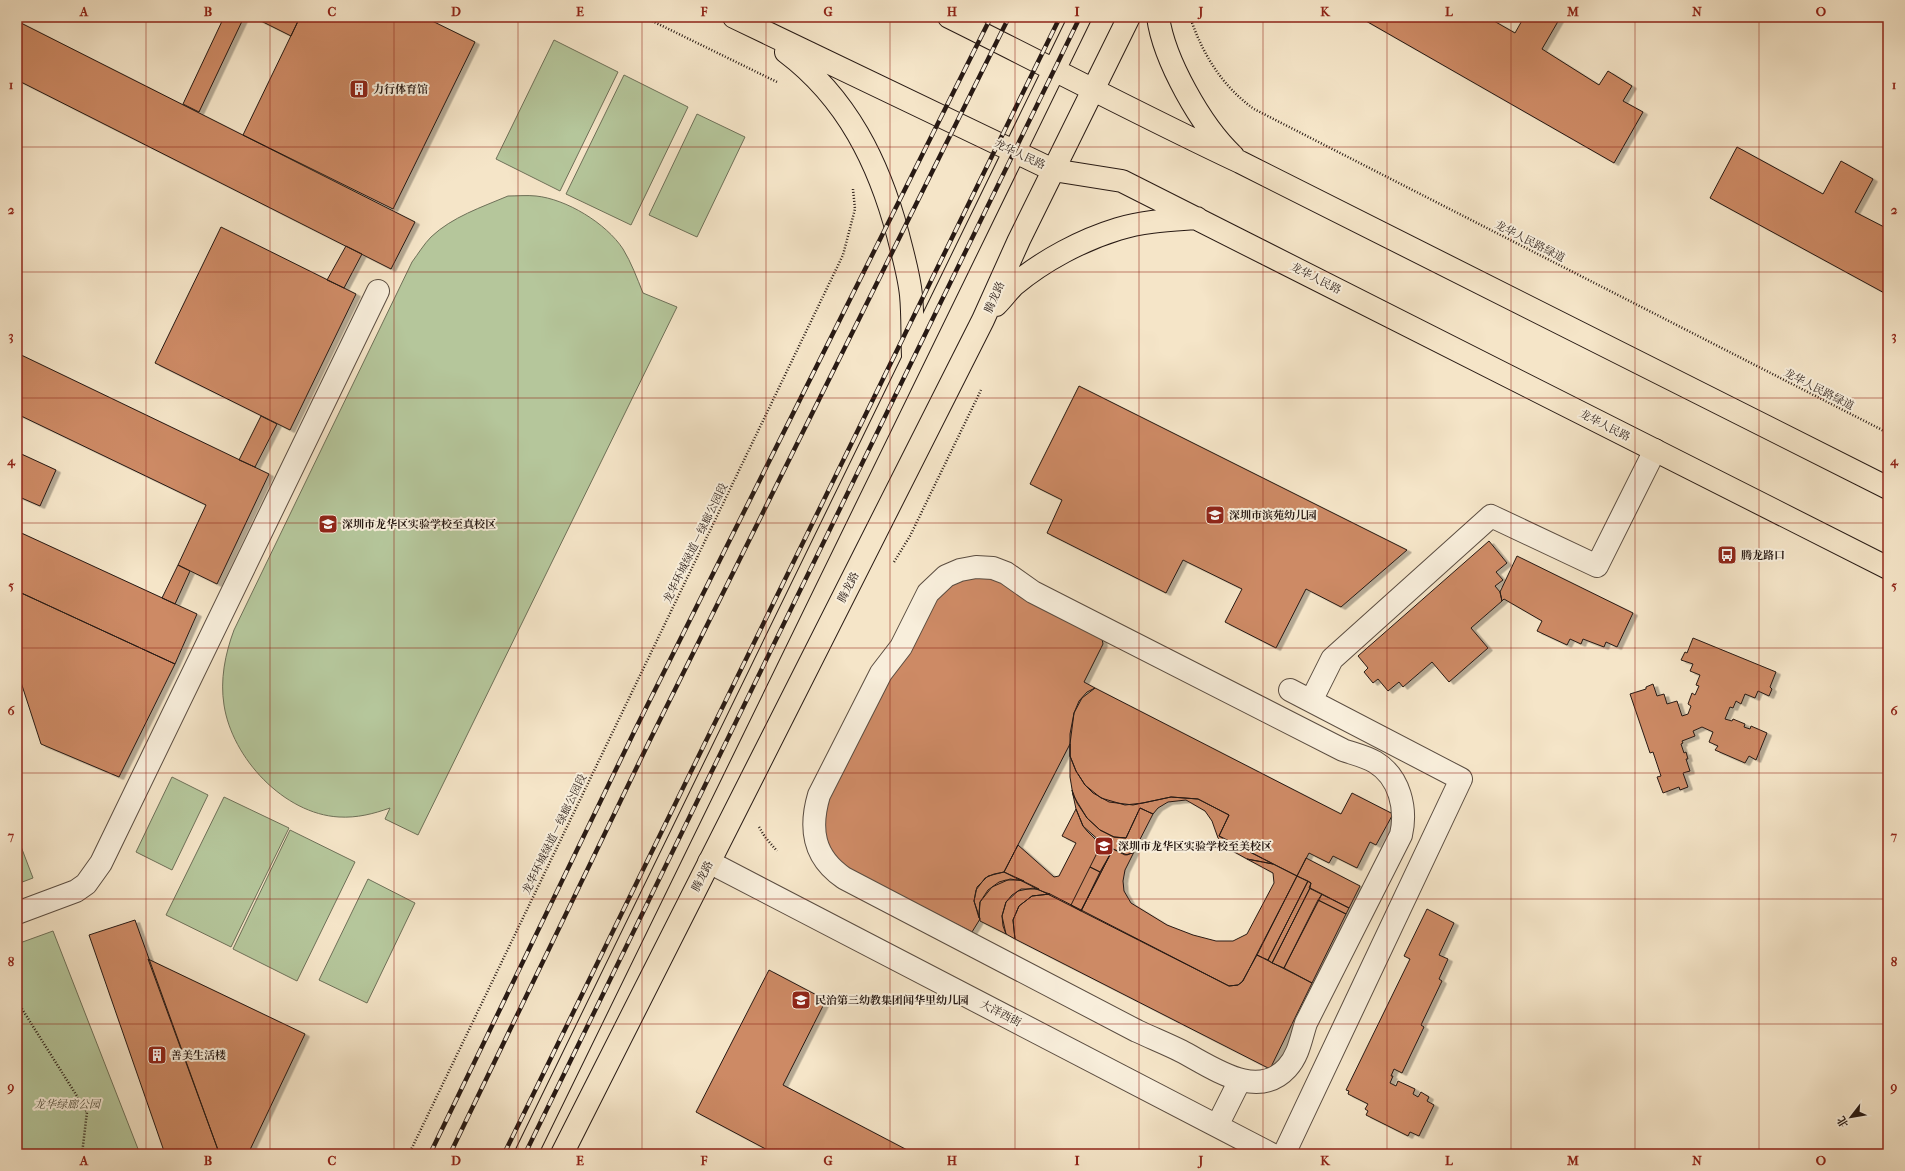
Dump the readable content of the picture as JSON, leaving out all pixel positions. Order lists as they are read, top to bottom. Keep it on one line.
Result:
{"streets":{"main road":["龙华人民路","腾龙路"],"street":["大洋西街"],"path":["龙华人民路绿道","龙华环城绿道－绿廊公园段"]},"crossings":[["龙华人民路","腾龙路"],["腾龙路","大洋西街"]],"parks":["龙华绿廊公园"],"places":{"building":["力行体育馆","善美生活楼"],"school or university":["深圳市滨苑幼儿园","深圳市龙华区实验学校至真校区","深圳市龙华区实验学校至美校区","民治第三幼教集团闻华里幼儿园"],"bus stop":["腾龙路口"]},"north":"bottom left","grid":{"columns":["A","B","C","D","E","F","G","H","I","J","K","L","M","N","O"],"rows":["1","2","3","4","5","6","7","8","9"]}}
